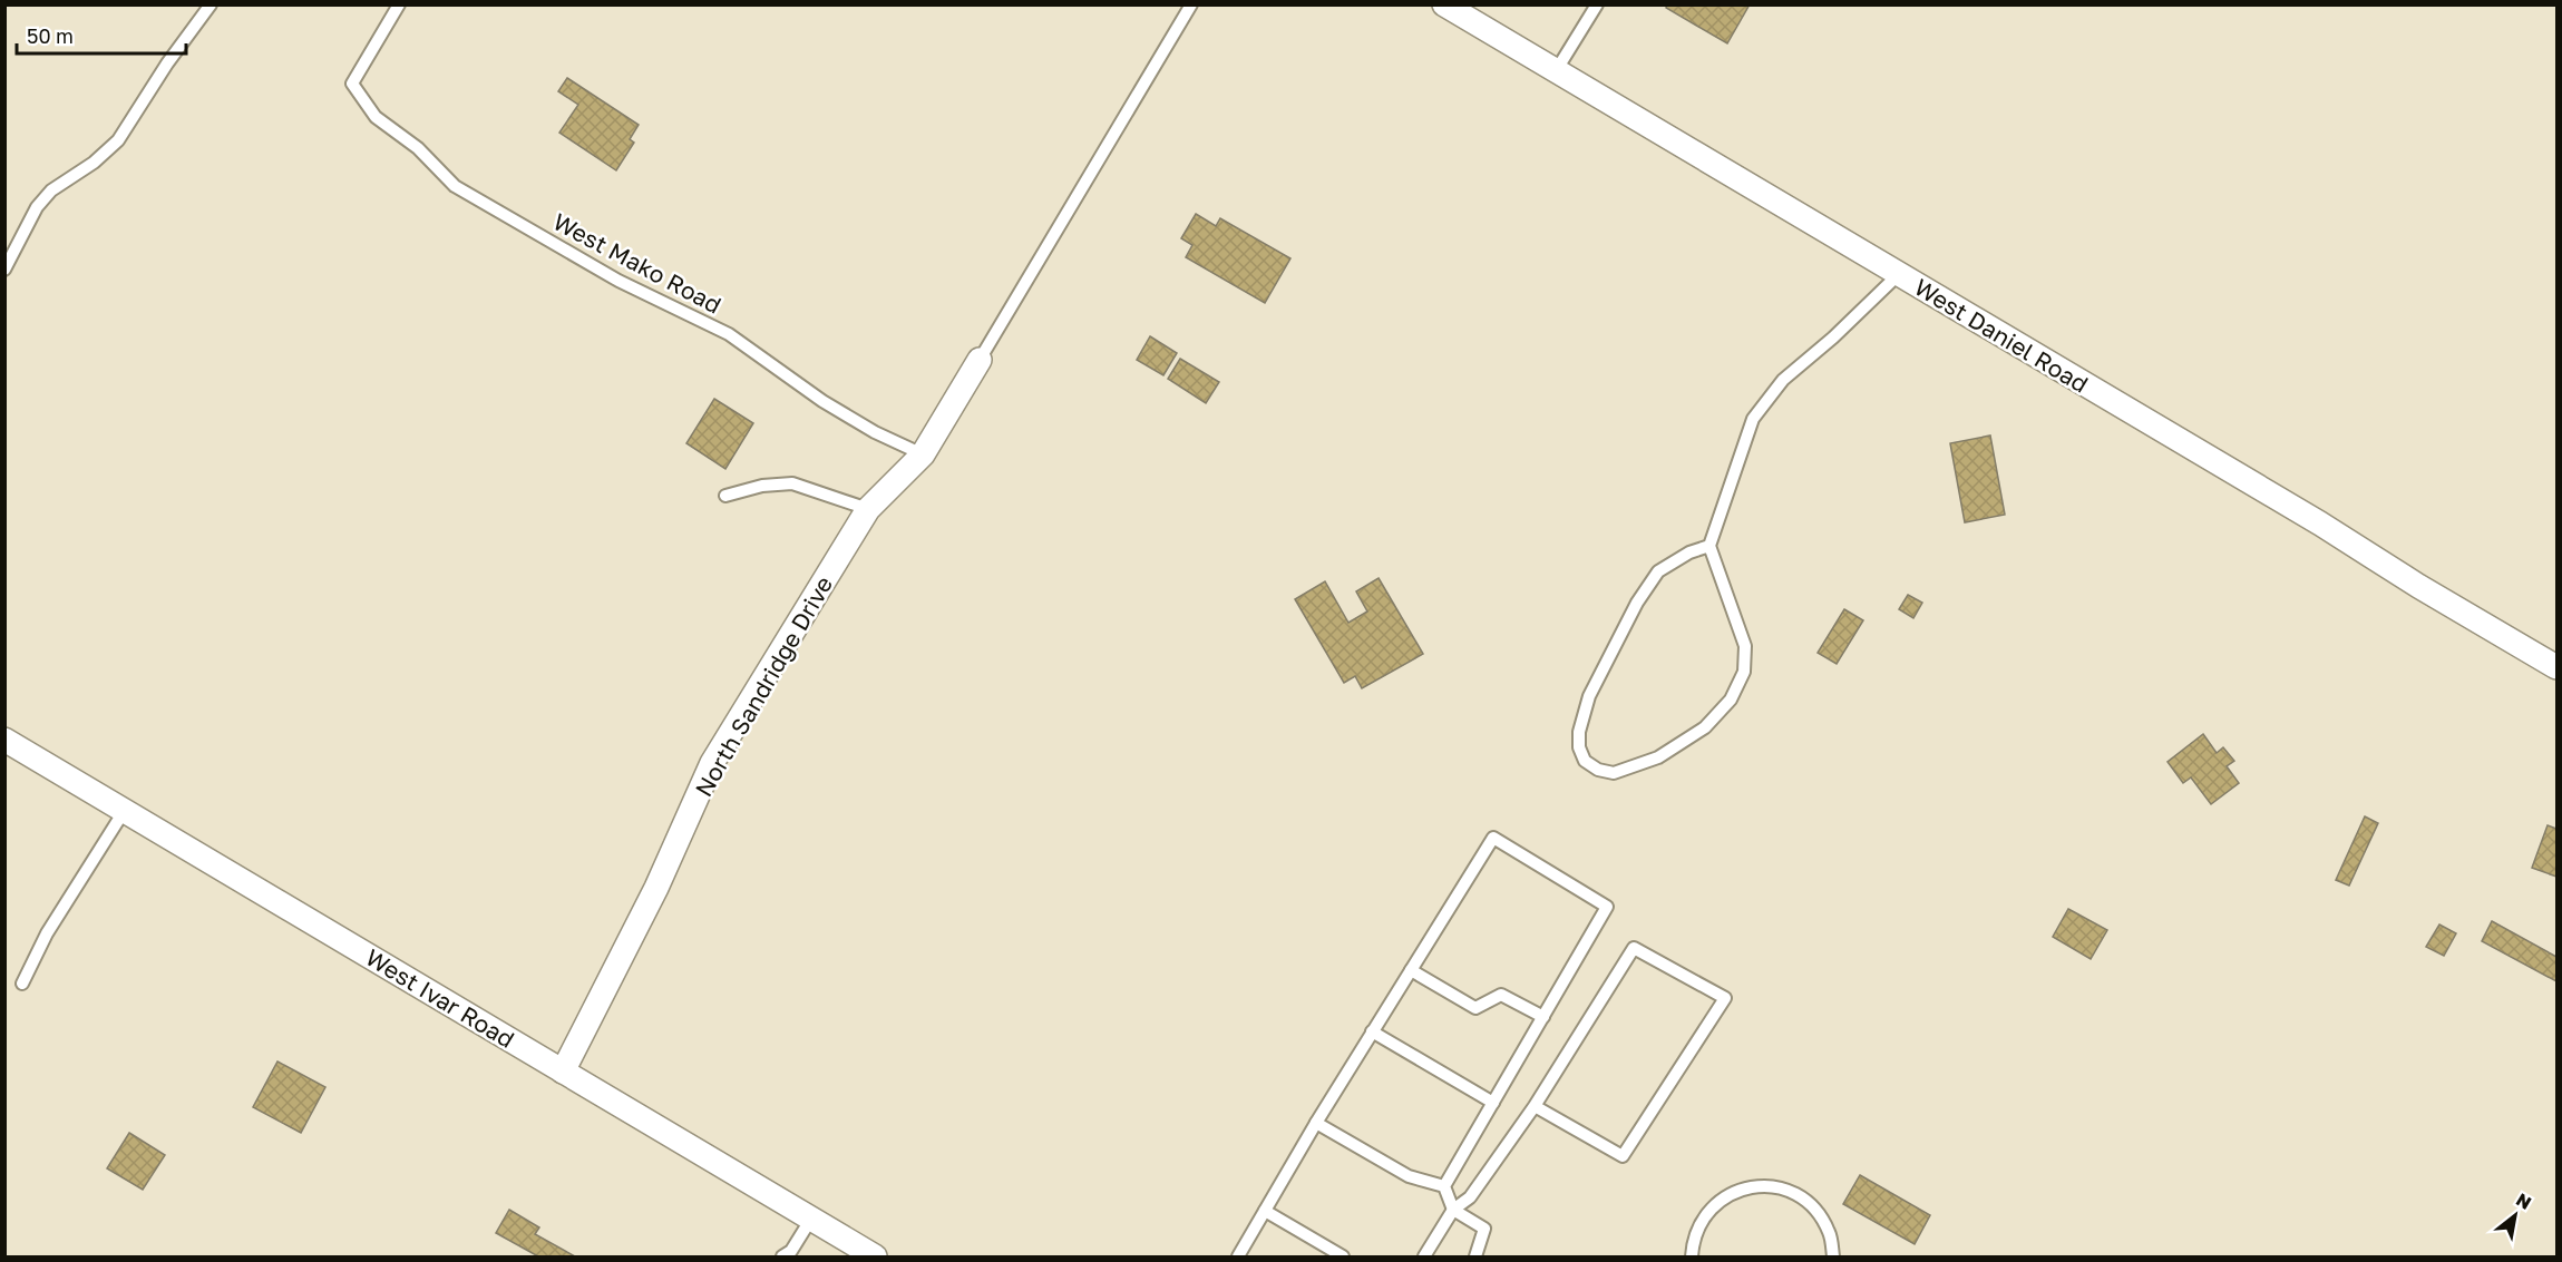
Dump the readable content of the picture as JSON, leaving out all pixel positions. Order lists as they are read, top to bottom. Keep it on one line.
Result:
{"streets":{"street":["West Daniel Road","North Sandridge Drive","West Ivar Road"],"lane":["West Mako Road"]},"crossings":[["West Mako Road","North Sandridge Drive"],["North Sandridge Drive","West Ivar Road"]],"scale_bar":"50 m","north":"top right"}
